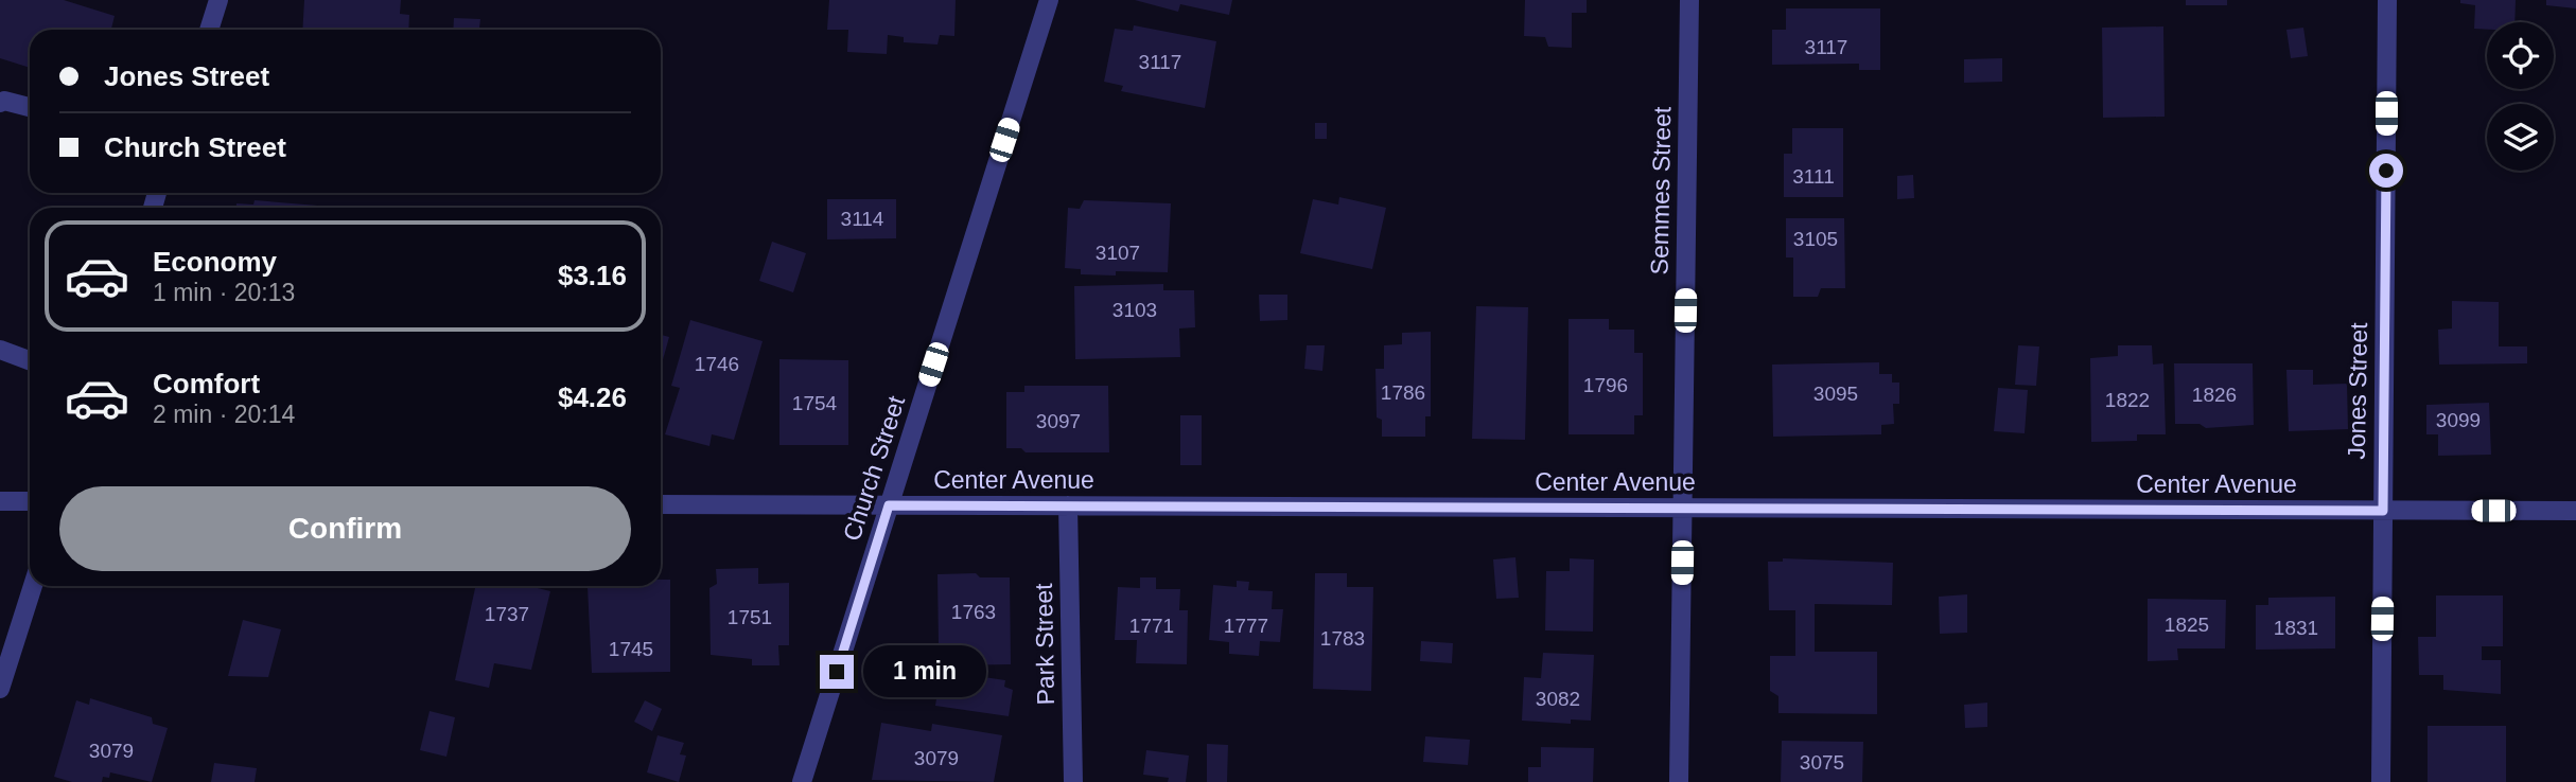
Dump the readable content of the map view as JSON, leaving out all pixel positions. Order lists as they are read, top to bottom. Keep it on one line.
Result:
{"streets":{"street":["Semmes Street","Jones Street","Church Street","Center Avenue","Park Street"]},"crossings":[["Semmes Street","Center Avenue"],["Jones Street","Center Avenue"],["Church Street","Center Avenue"],["Center Avenue","Park Street"]],"house_numbers":["3117","3117","3111","3114","3105","3107","3103","1746","1796","1786","3095","1826","1822","1754","3099","3097","1763","1737","1751","1825","1771","1777","1831","1783","1745","3082","3079","3079","3075"],"page":{"banner":["Jones Street","Church Street"],"list":[{"name":"Economy","note":"1 min · 20:13","value":"$3.16"},{"name":"Comfort","note":"2 min · 20:14","value":"$4.26"}],"buttons":"Confirm","bubble":"1 min"}}
